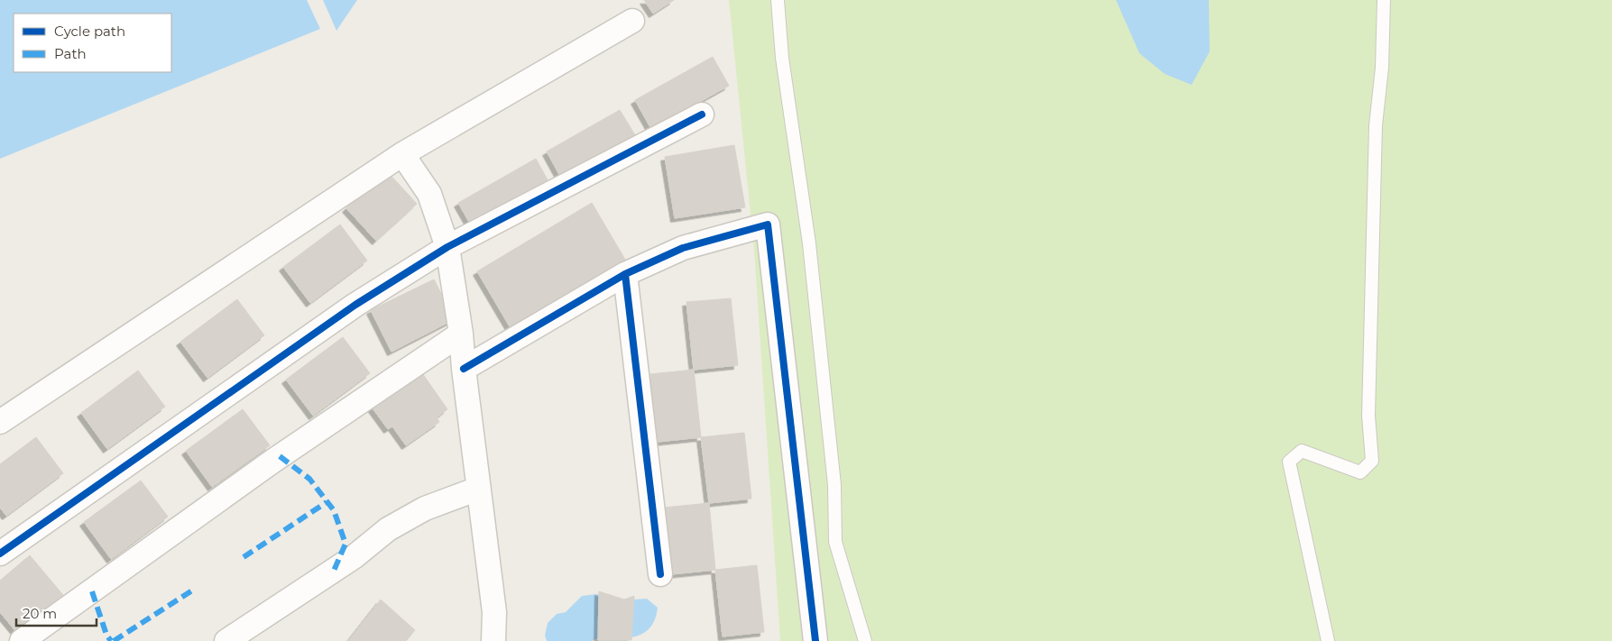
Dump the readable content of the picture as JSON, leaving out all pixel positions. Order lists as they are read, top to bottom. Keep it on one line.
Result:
{"legend":["Cycle path","Path"],"scale_bar":"20 m"}
